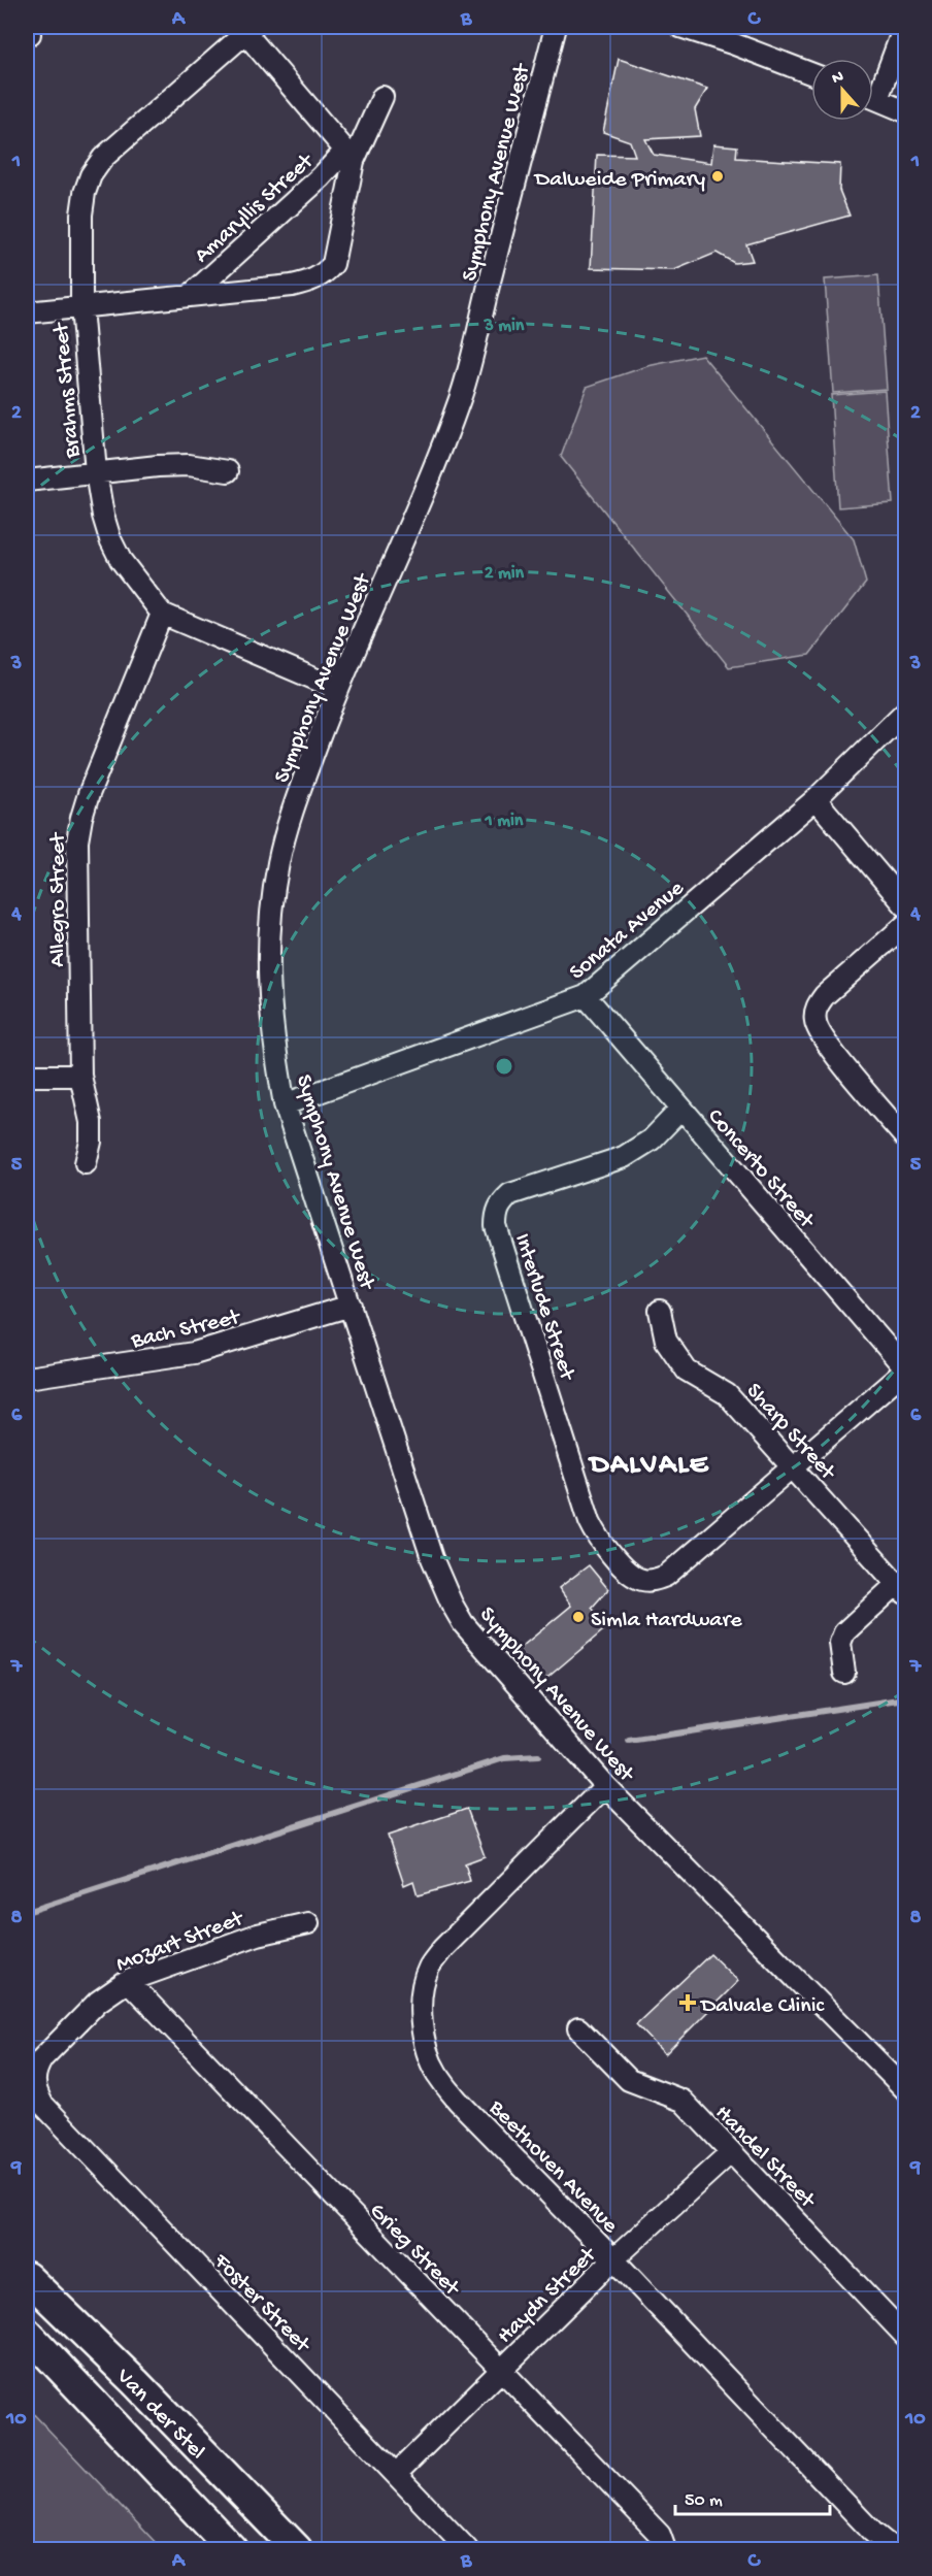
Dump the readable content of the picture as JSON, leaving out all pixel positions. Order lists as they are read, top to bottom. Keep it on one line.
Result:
{"streets":{"main road":["Van der Stel"],"street":["Symphony Avenue West","Amaryllis Street","Brahms Street","Allegro Street","Sonata Avenue","Concerto Street","Interlude Street","Bach Street","Sharp Street","Mozart Street","Handel Street","Beethoven Avenue","Grieg Street","Haydn Street","Foster Street"]},"crossings":[["Symphony Avenue West","Brahms Street"],["Symphony Avenue West","Sonata Avenue"],["Symphony Avenue West","Bach Street"],["Symphony Avenue West","Beethoven Avenue"],["Amaryllis Street","Brahms Street"],["Brahms Street","Allegro Street"],["Sonata Avenue","Concerto Street"],["Concerto Street","Interlude Street"],["Interlude Street","Sharp Street"],["Mozart Street","Grieg Street"],["Mozart Street","Foster Street"],["Handel Street","Haydn Street"],["Beethoven Avenue","Haydn Street"],["Grieg Street","Haydn Street"],["Haydn Street","Foster Street"]],"districts":["DALVALE"],"places":{"other":["Dalweide Primary","Simla Hardware"],"health":["Dalvale Clinic"]},"scale_bar":"50 m","north":"top","grid":{"columns":["A","B","C"],"rows":["1","2","3","4","5","6","7","8","9","10"]},"rings":["3 min","2 min","1 min"]}
